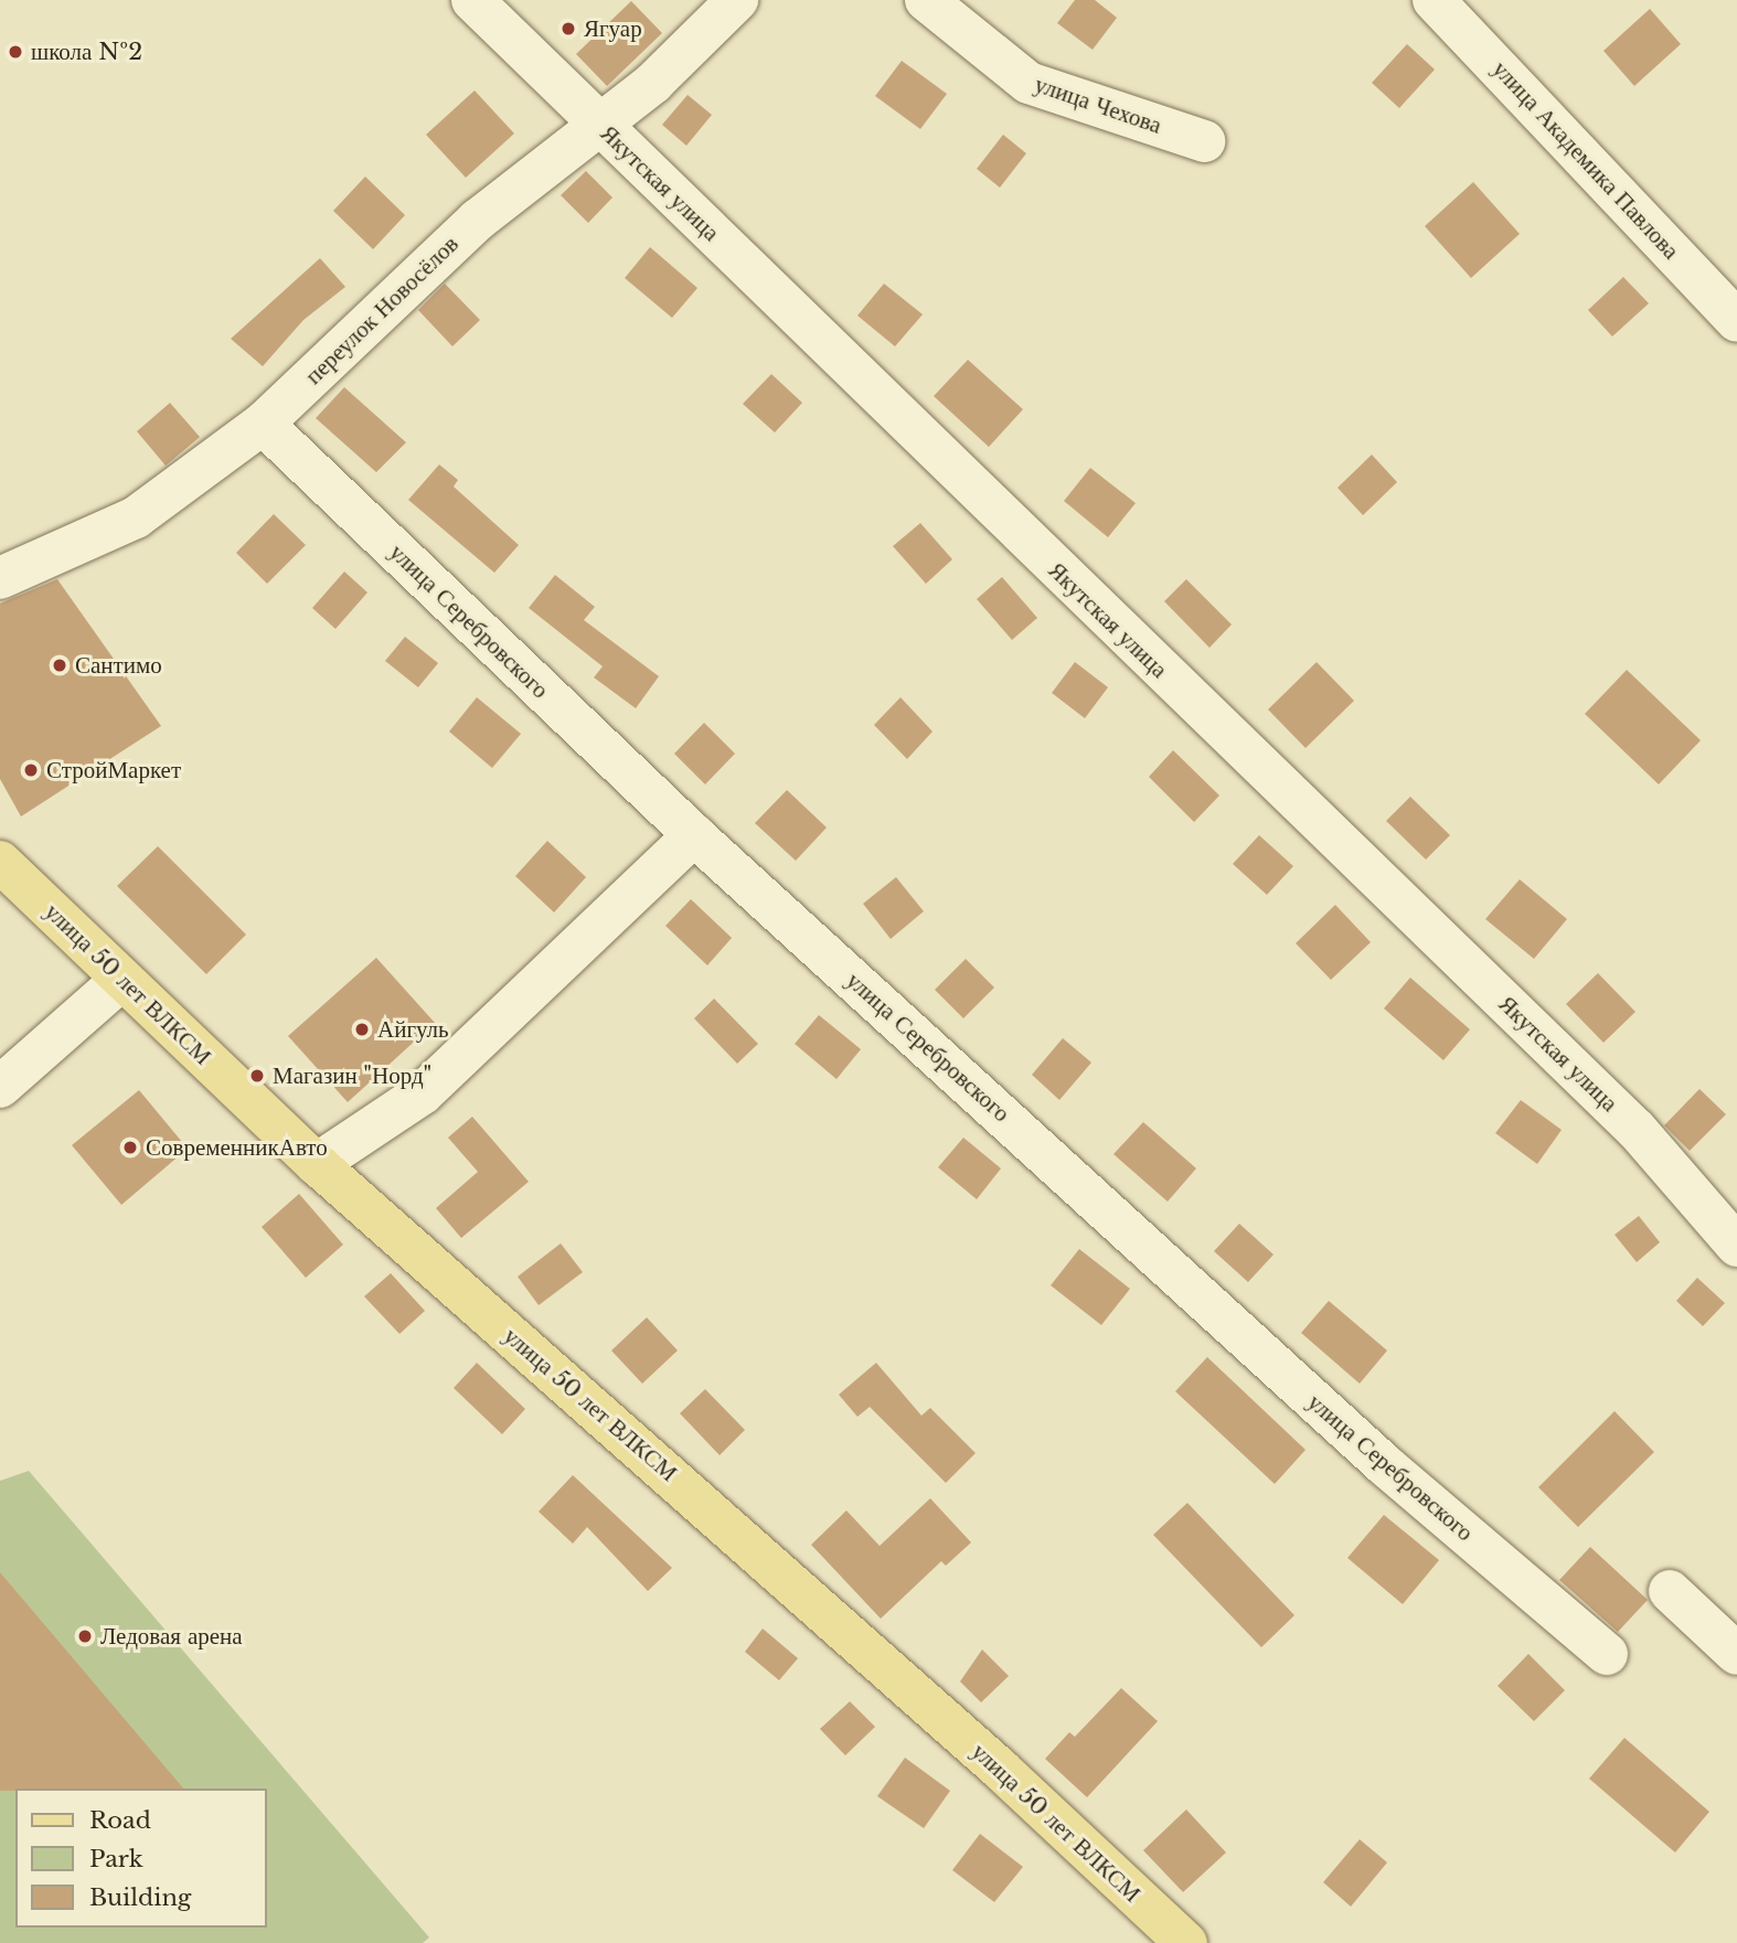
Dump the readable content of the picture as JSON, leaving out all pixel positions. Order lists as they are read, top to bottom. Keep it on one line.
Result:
{"streets":{"main road":["улица 50 лет ВЛКСМ"],"street":["улица Чехова","улица Академика Павлова","Якутская улица","переулок Новосёлов","улица Серебровского"]},"crossings":[["Якутская улица","переулок Новосёлов"],["переулок Новосёлов","улица Серебровского"]],"places":["Ягуар","школа №2","Сантимо","СтройМаркет","Айгуль","Магазин \"Норд\"","СовременникАвто","Ледовая арена"],"legend":["Road","Park","Building"]}
